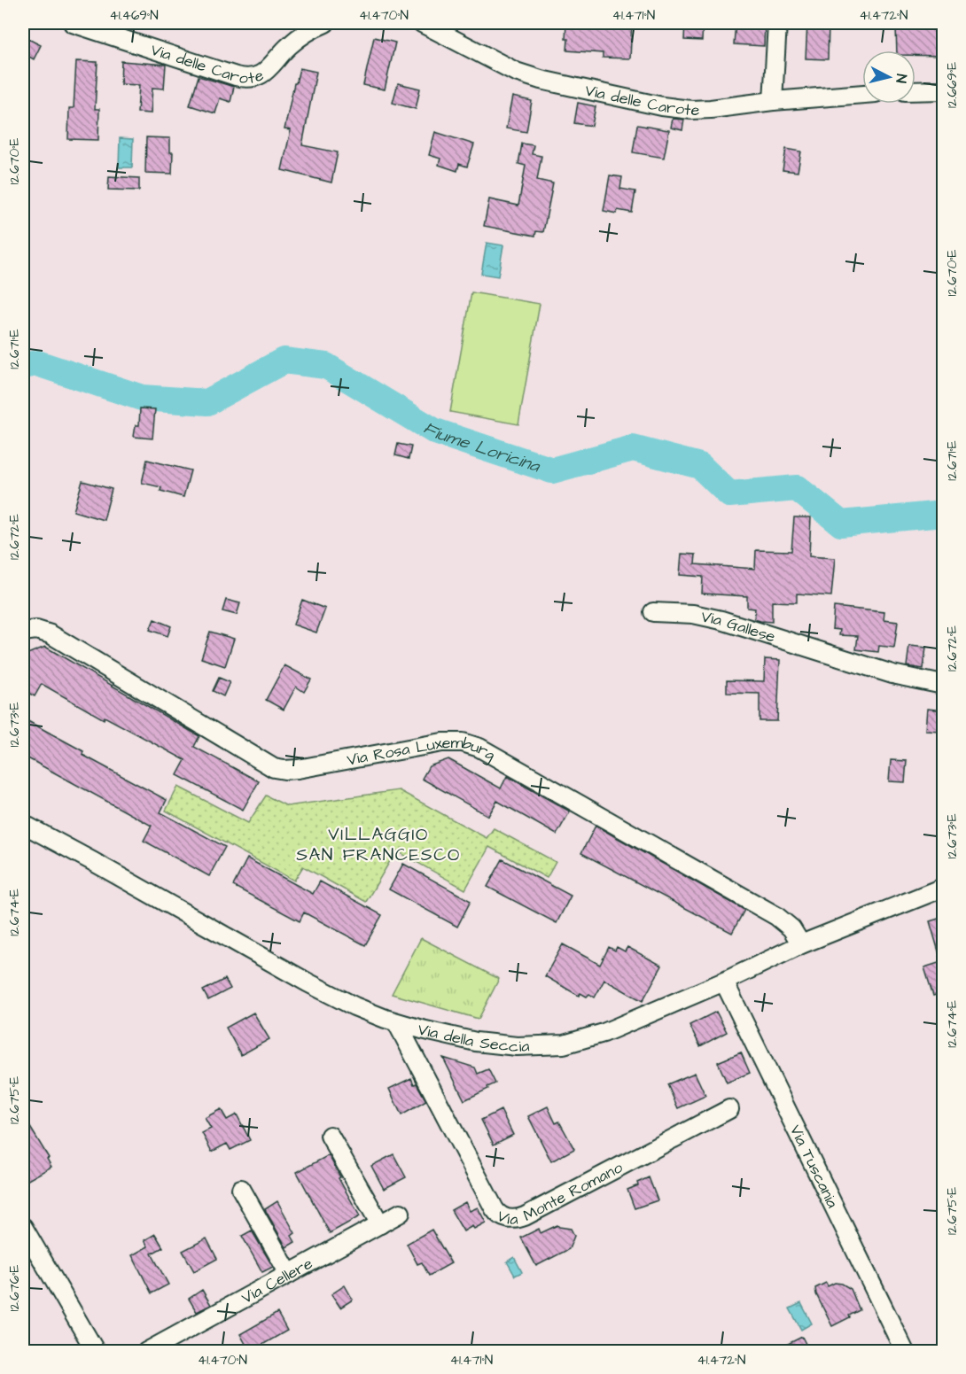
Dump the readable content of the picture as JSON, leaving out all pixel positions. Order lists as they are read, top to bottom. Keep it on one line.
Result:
{"streets":{"street":["Via delle Carote","Via Gallese","Via Rosa Luxemburg","Via della Seccia","Via Tuscania","Via Monte Romano","Via Cellere"]},"crossings":[["Via Rosa Luxemburg","Via della Seccia"],["Via della Seccia","Via Tuscania"],["Via della Seccia","Via Monte Romano"]],"districts":["VILLAGGIO SAN FRANCESCO"],"water":["Fiume Loricina"],"north":"right","coordinates":["41.469°N","41.470°N","41.471°N","41.472°N","12.669°E","12.670°E","12.671°E","12.672°E","12.673°E","12.674°E","12.675°E","12.676°E"]}
